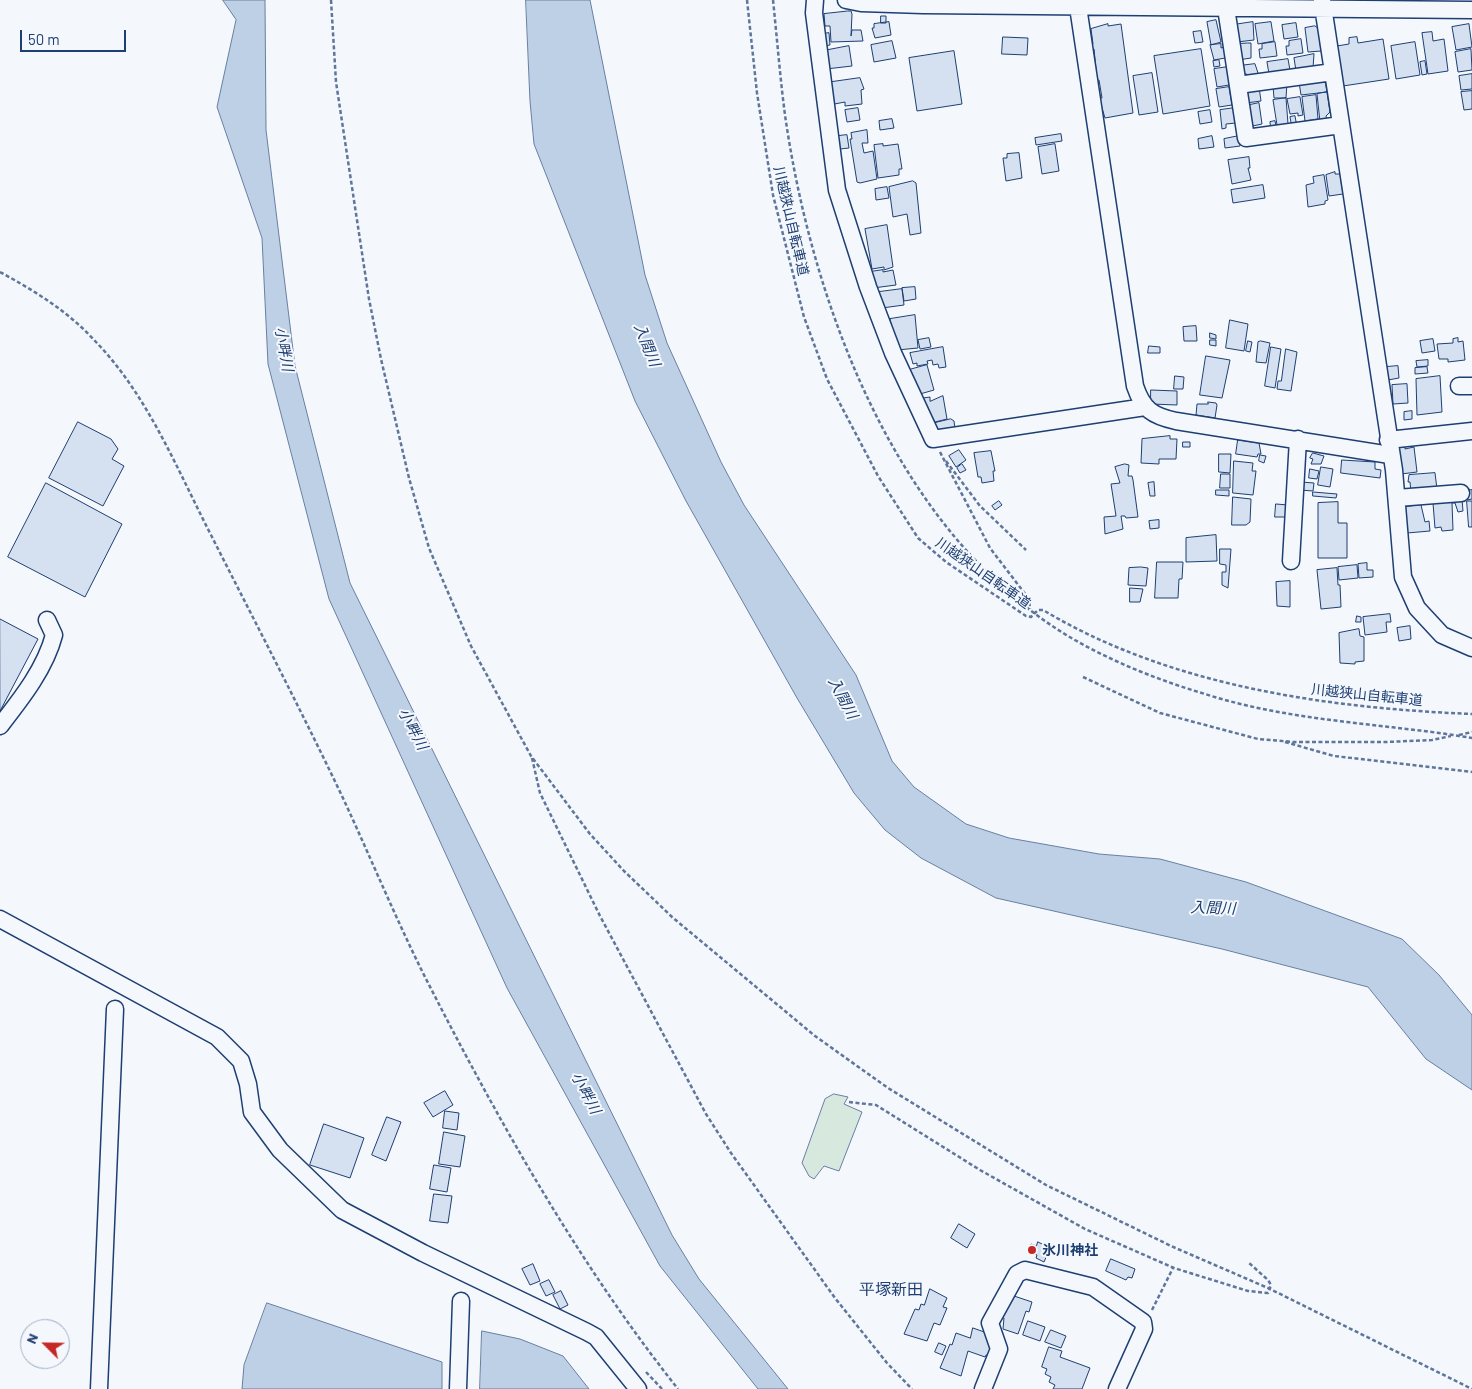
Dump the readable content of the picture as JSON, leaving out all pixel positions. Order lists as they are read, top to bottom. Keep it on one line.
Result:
{"streets":{"path":["川越狭山自転車道"]},"districts":["平塚新田"],"water":["入間川","小畔川"],"places":["氷川神社"],"scale_bar":"50 m","north":"top left"}
